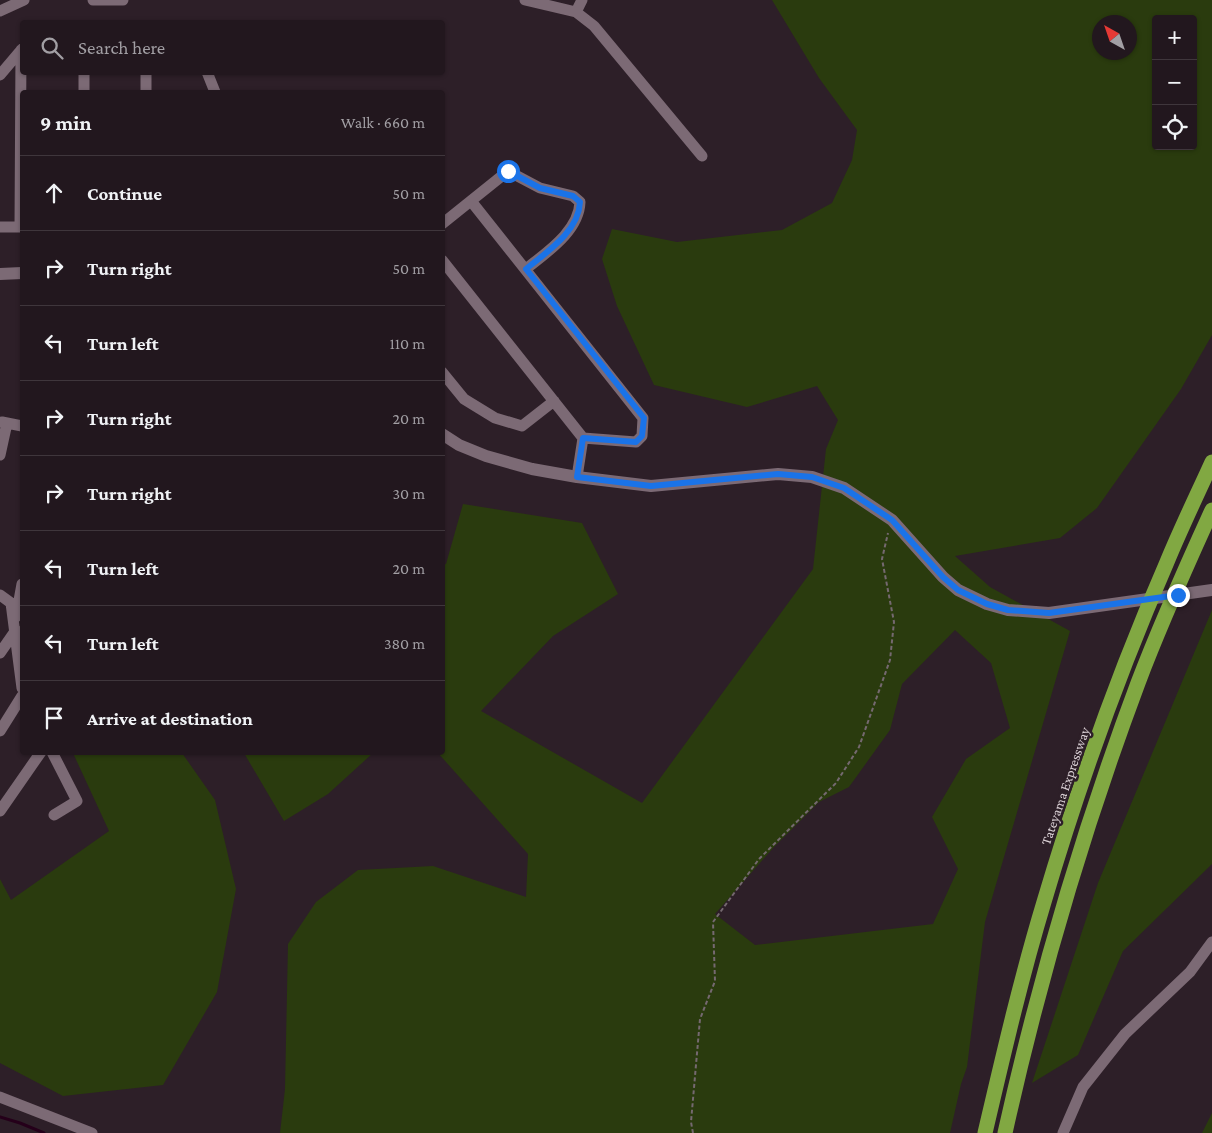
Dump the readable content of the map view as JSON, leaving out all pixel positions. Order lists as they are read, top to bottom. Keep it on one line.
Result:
{"streets":{"highway":["Tateyama Expressway"]},"north":"top left","page":{"map_buttons":["+","−"],"search":"Search here","heading":["9 min","Walk · 660 m"],"list":[["Continue","50 m"],["Turn right","50 m"],["Turn left","110 m"],["Turn right","20 m"],["Turn right","30 m"],["Turn left","20 m"],["Turn left","380 m"],"Arrive at destination"]}}
